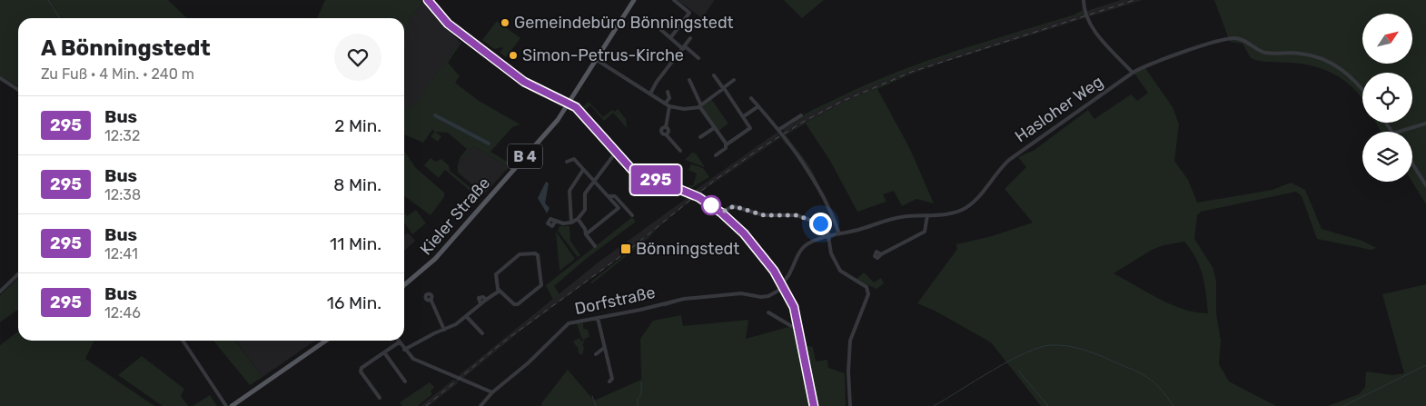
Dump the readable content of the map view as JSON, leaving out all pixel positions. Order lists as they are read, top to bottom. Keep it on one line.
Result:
{"streets":{"main road":["B 4","Kieler Straße"],"street":["Hasloher Weg","Dorfstraße"]},"crossings":[["Hasloher Weg","Dorfstraße"]],"places":{"other":["Gemeindebüro Bönningstedt","Simon-Petrus-Kirche"],"transit":["Bönningstedt"]},"lines":["bus line 295"],"north":"top right","page":{"on_map":"295","heading":["A Bönningstedt","Zu Fuß · 4 Min. · 240 m"],"list":[{"mark":"295","name":"Bus","note":"12:32","value":"2 Min."},{"mark":"295","name":"Bus","note":"12:38","value":"8 Min."},{"mark":"295","name":"Bus","note":"12:41","value":"11 Min."},{"mark":"295","name":"Bus","note":"12:46","value":"16 Min."}]}}
